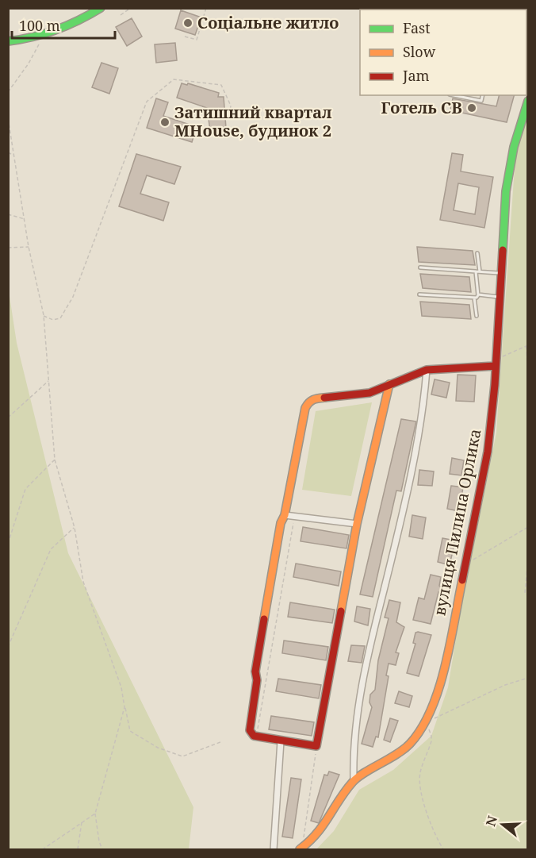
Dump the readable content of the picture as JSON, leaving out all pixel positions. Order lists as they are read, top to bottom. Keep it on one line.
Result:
{"streets":{"street":["вулиця Пилипа Орлика"]},"places":["Соціальне житло","Готель СВ","Затишний квартал MHouse, будинок 2"],"legend":["Fast","Slow","Jam"],"scale_bar":"100 m","north":"left"}
